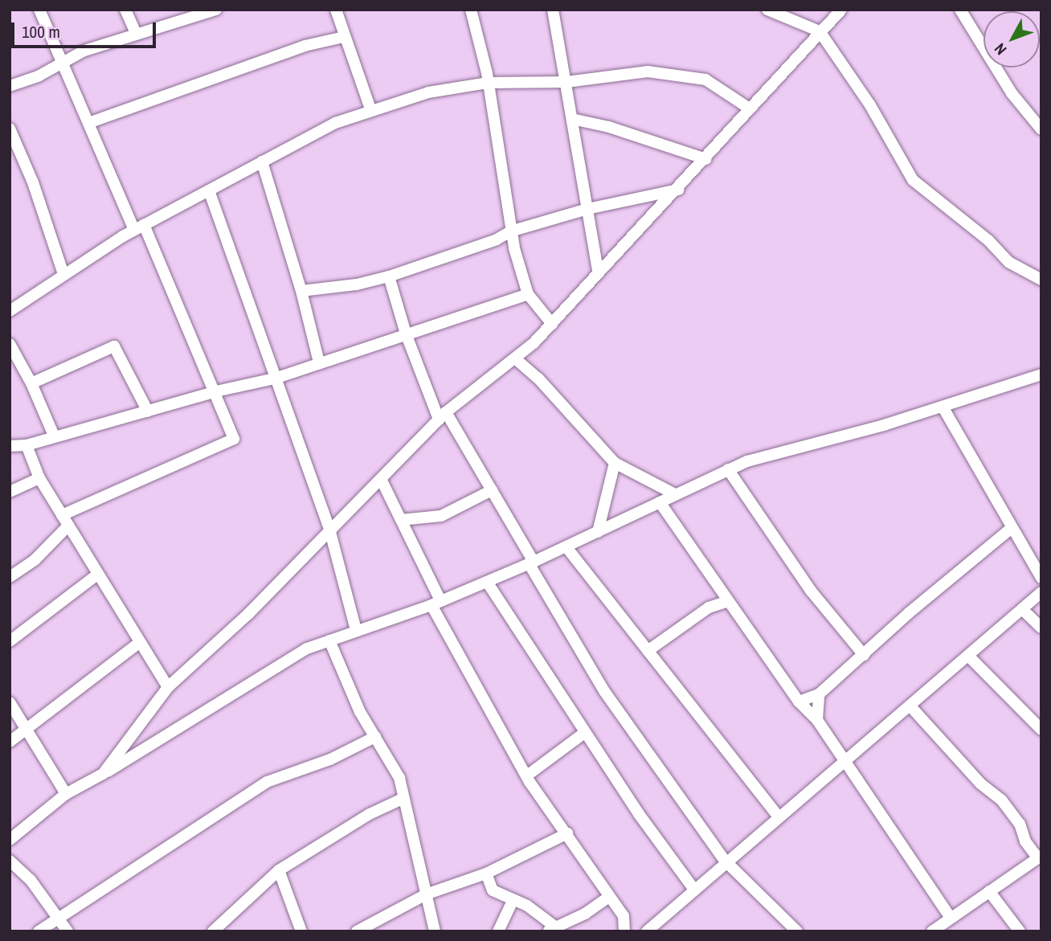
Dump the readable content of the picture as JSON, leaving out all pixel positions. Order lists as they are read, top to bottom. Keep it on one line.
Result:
{"scale_bar":"100 m","north":"bottom left"}
